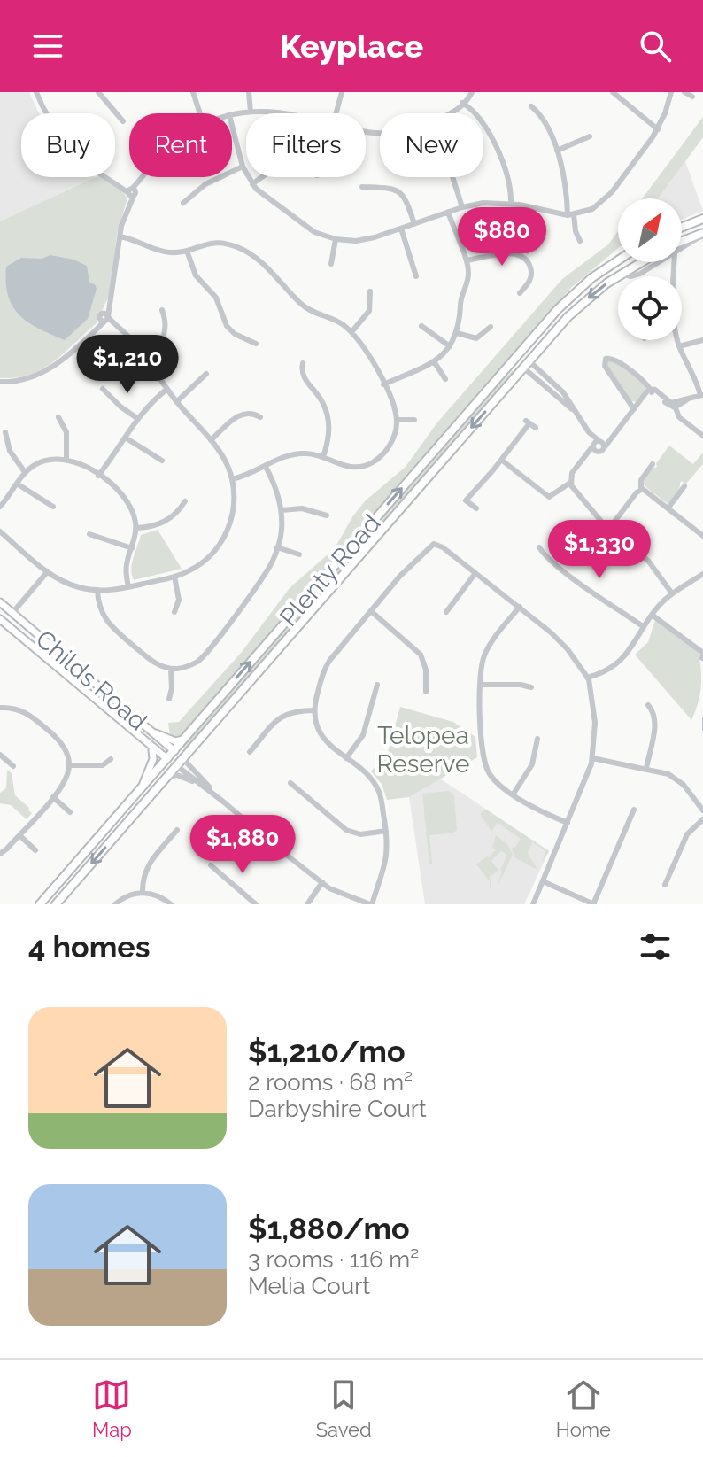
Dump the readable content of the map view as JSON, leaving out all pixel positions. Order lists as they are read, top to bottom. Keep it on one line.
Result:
{"streets":{"highway":["Plenty Road","Childs Road"]},"crossings":[["Plenty Road","Childs Road"]],"parks":["Telopea Reserve"],"north":"top right","page":{"header":"Keyplace","chip":["Buy","Rent","Filters","New"],"price":["$880","$1,210","$1,330","$1,880"],"heading":"4 homes","list":[{"name":"$1,210/mo","note":"2 rooms · 68 m² · Darbyshire Court"},{"name":"$1,880/mo","note":"3 rooms · 116 m² · Melia Court"}],"tabs":["Map","Saved","Home"]}}
